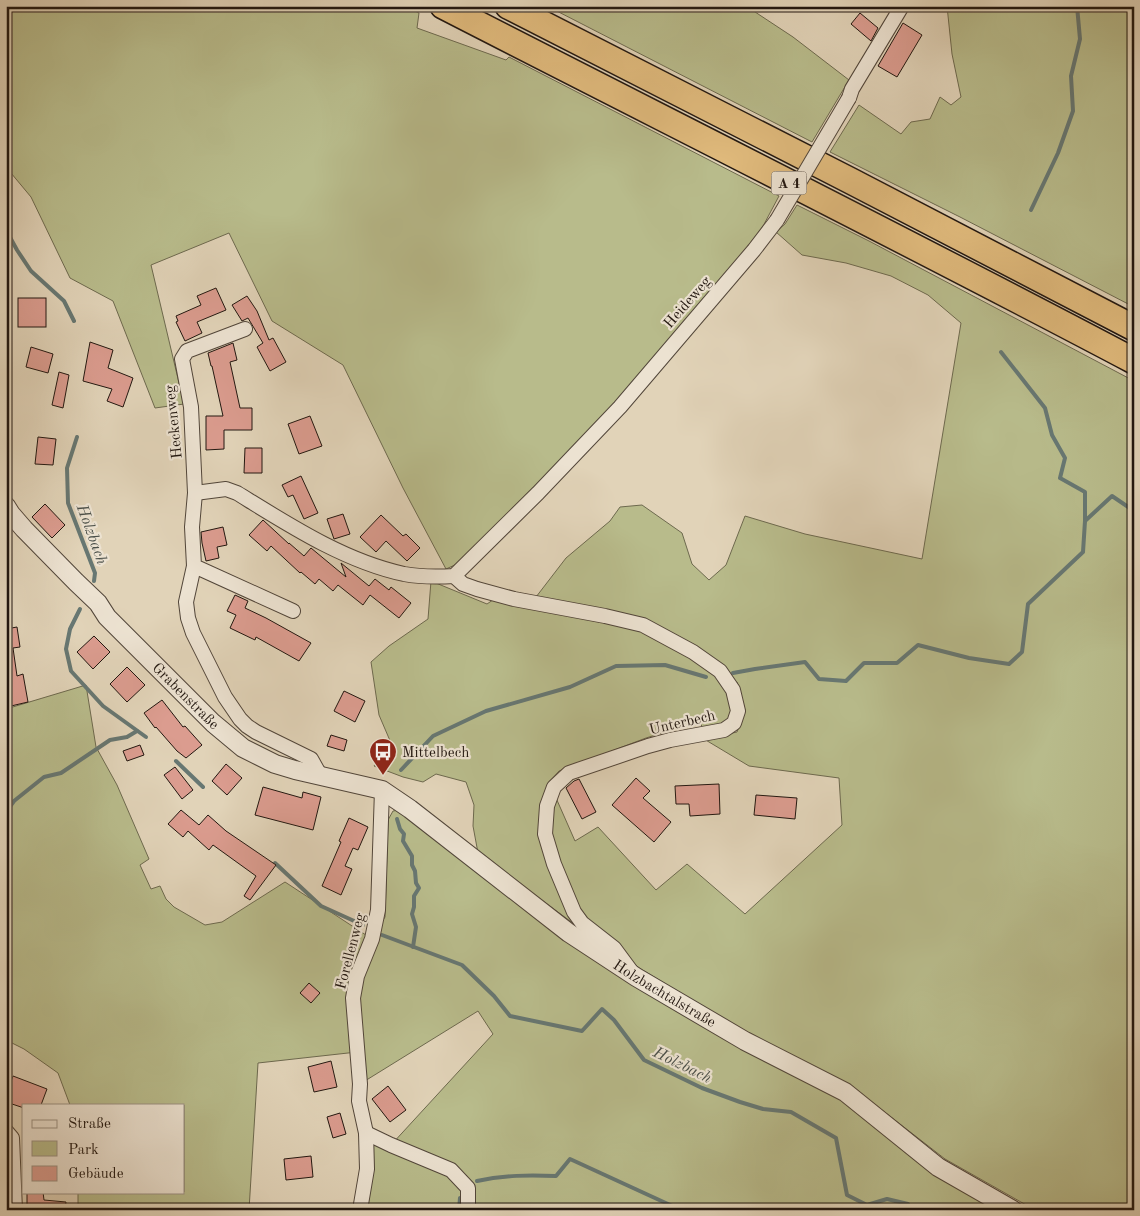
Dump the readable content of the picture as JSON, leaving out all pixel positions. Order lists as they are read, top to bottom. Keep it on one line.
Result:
{"streets":{"highway":["A 4"],"street":["Heideweg","Heckenweg","Grabenstraße","Unterbech","Forellenweg","Holzbachtalstraße"]},"crossings":[["Heideweg","Unterbech"],["Grabenstraße","Holzbachtalstraße"],["Unterbech","Holzbachtalstraße"],["Forellenweg","Holzbachtalstraße"]],"water":["Holzbach"],"places":{"bus stop":["Mittelbech"]},"legend":["Straße","Park","Gebäude"]}
